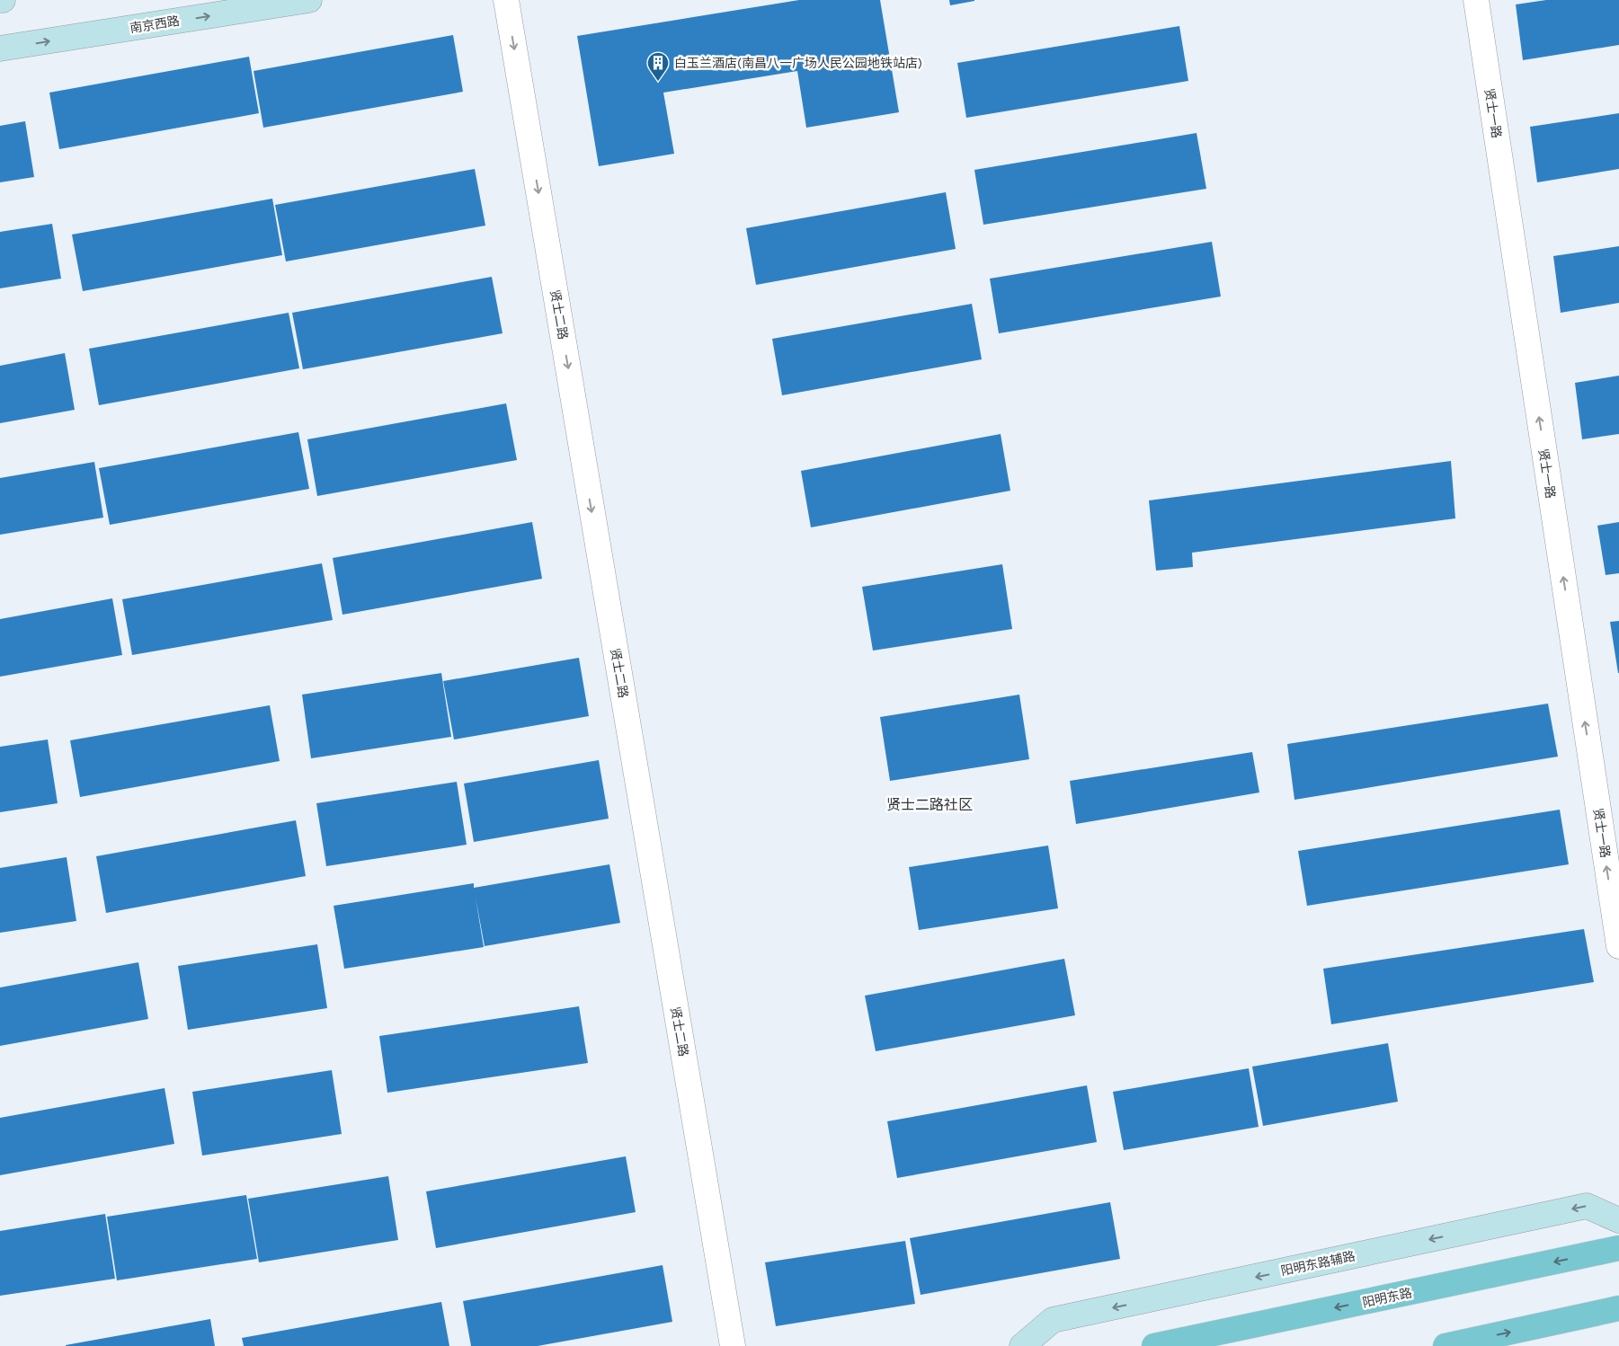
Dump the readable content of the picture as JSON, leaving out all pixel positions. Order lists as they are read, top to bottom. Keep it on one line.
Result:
{"streets":{"main road":["南京西路","阳明东路辅路","阳明东路"],"street":["贤士一路","贤士二路"]},"one_way":["南京西路","贤士一路","贤士二路","阳明东路辅路"],"districts":["贤士二路社区"],"places":{"building":["白玉兰酒店(南昌八一广场人民公园地铁站店)"]}}
